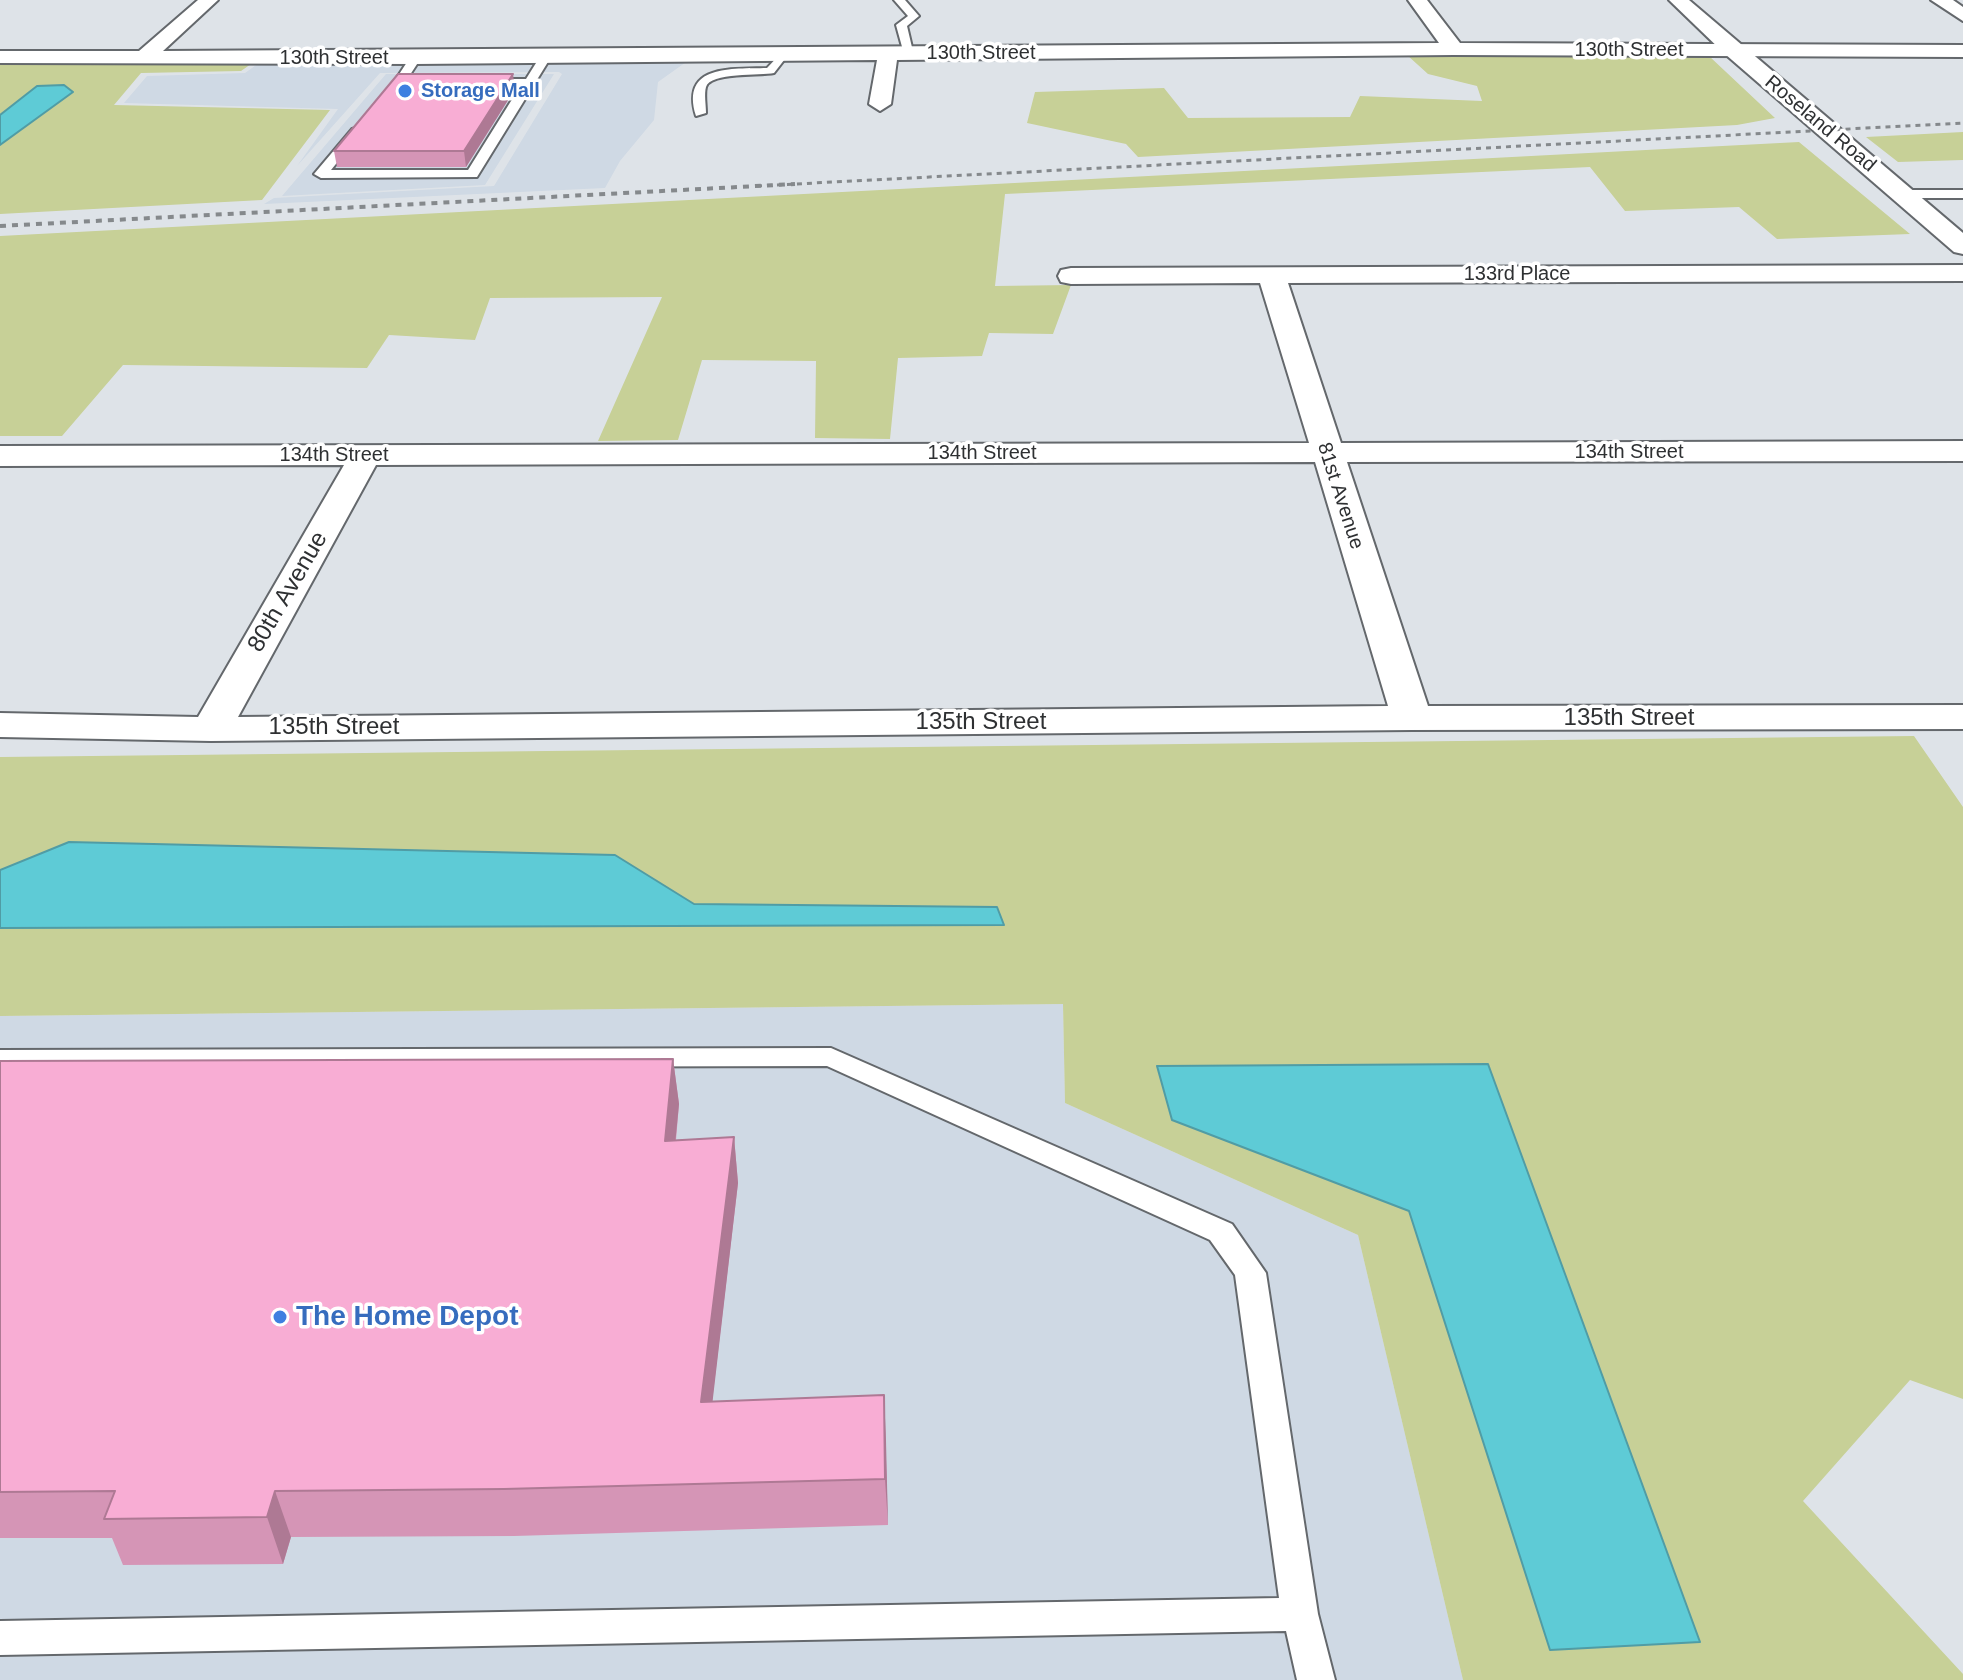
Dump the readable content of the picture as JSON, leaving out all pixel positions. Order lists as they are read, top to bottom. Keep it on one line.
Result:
{"streets":{"street":["130th Street","Roseland Road","133rd Place","134th Street","81st Avenue","80th Avenue","135th Street"]},"crossings":[["130th Street","Roseland Road"],["133rd Place","81st Avenue"],["134th Street","81st Avenue"],["134th Street","80th Avenue"],["81st Avenue","135th Street"],["80th Avenue","135th Street"]],"places":["Storage Mall","The Home Depot"]}
